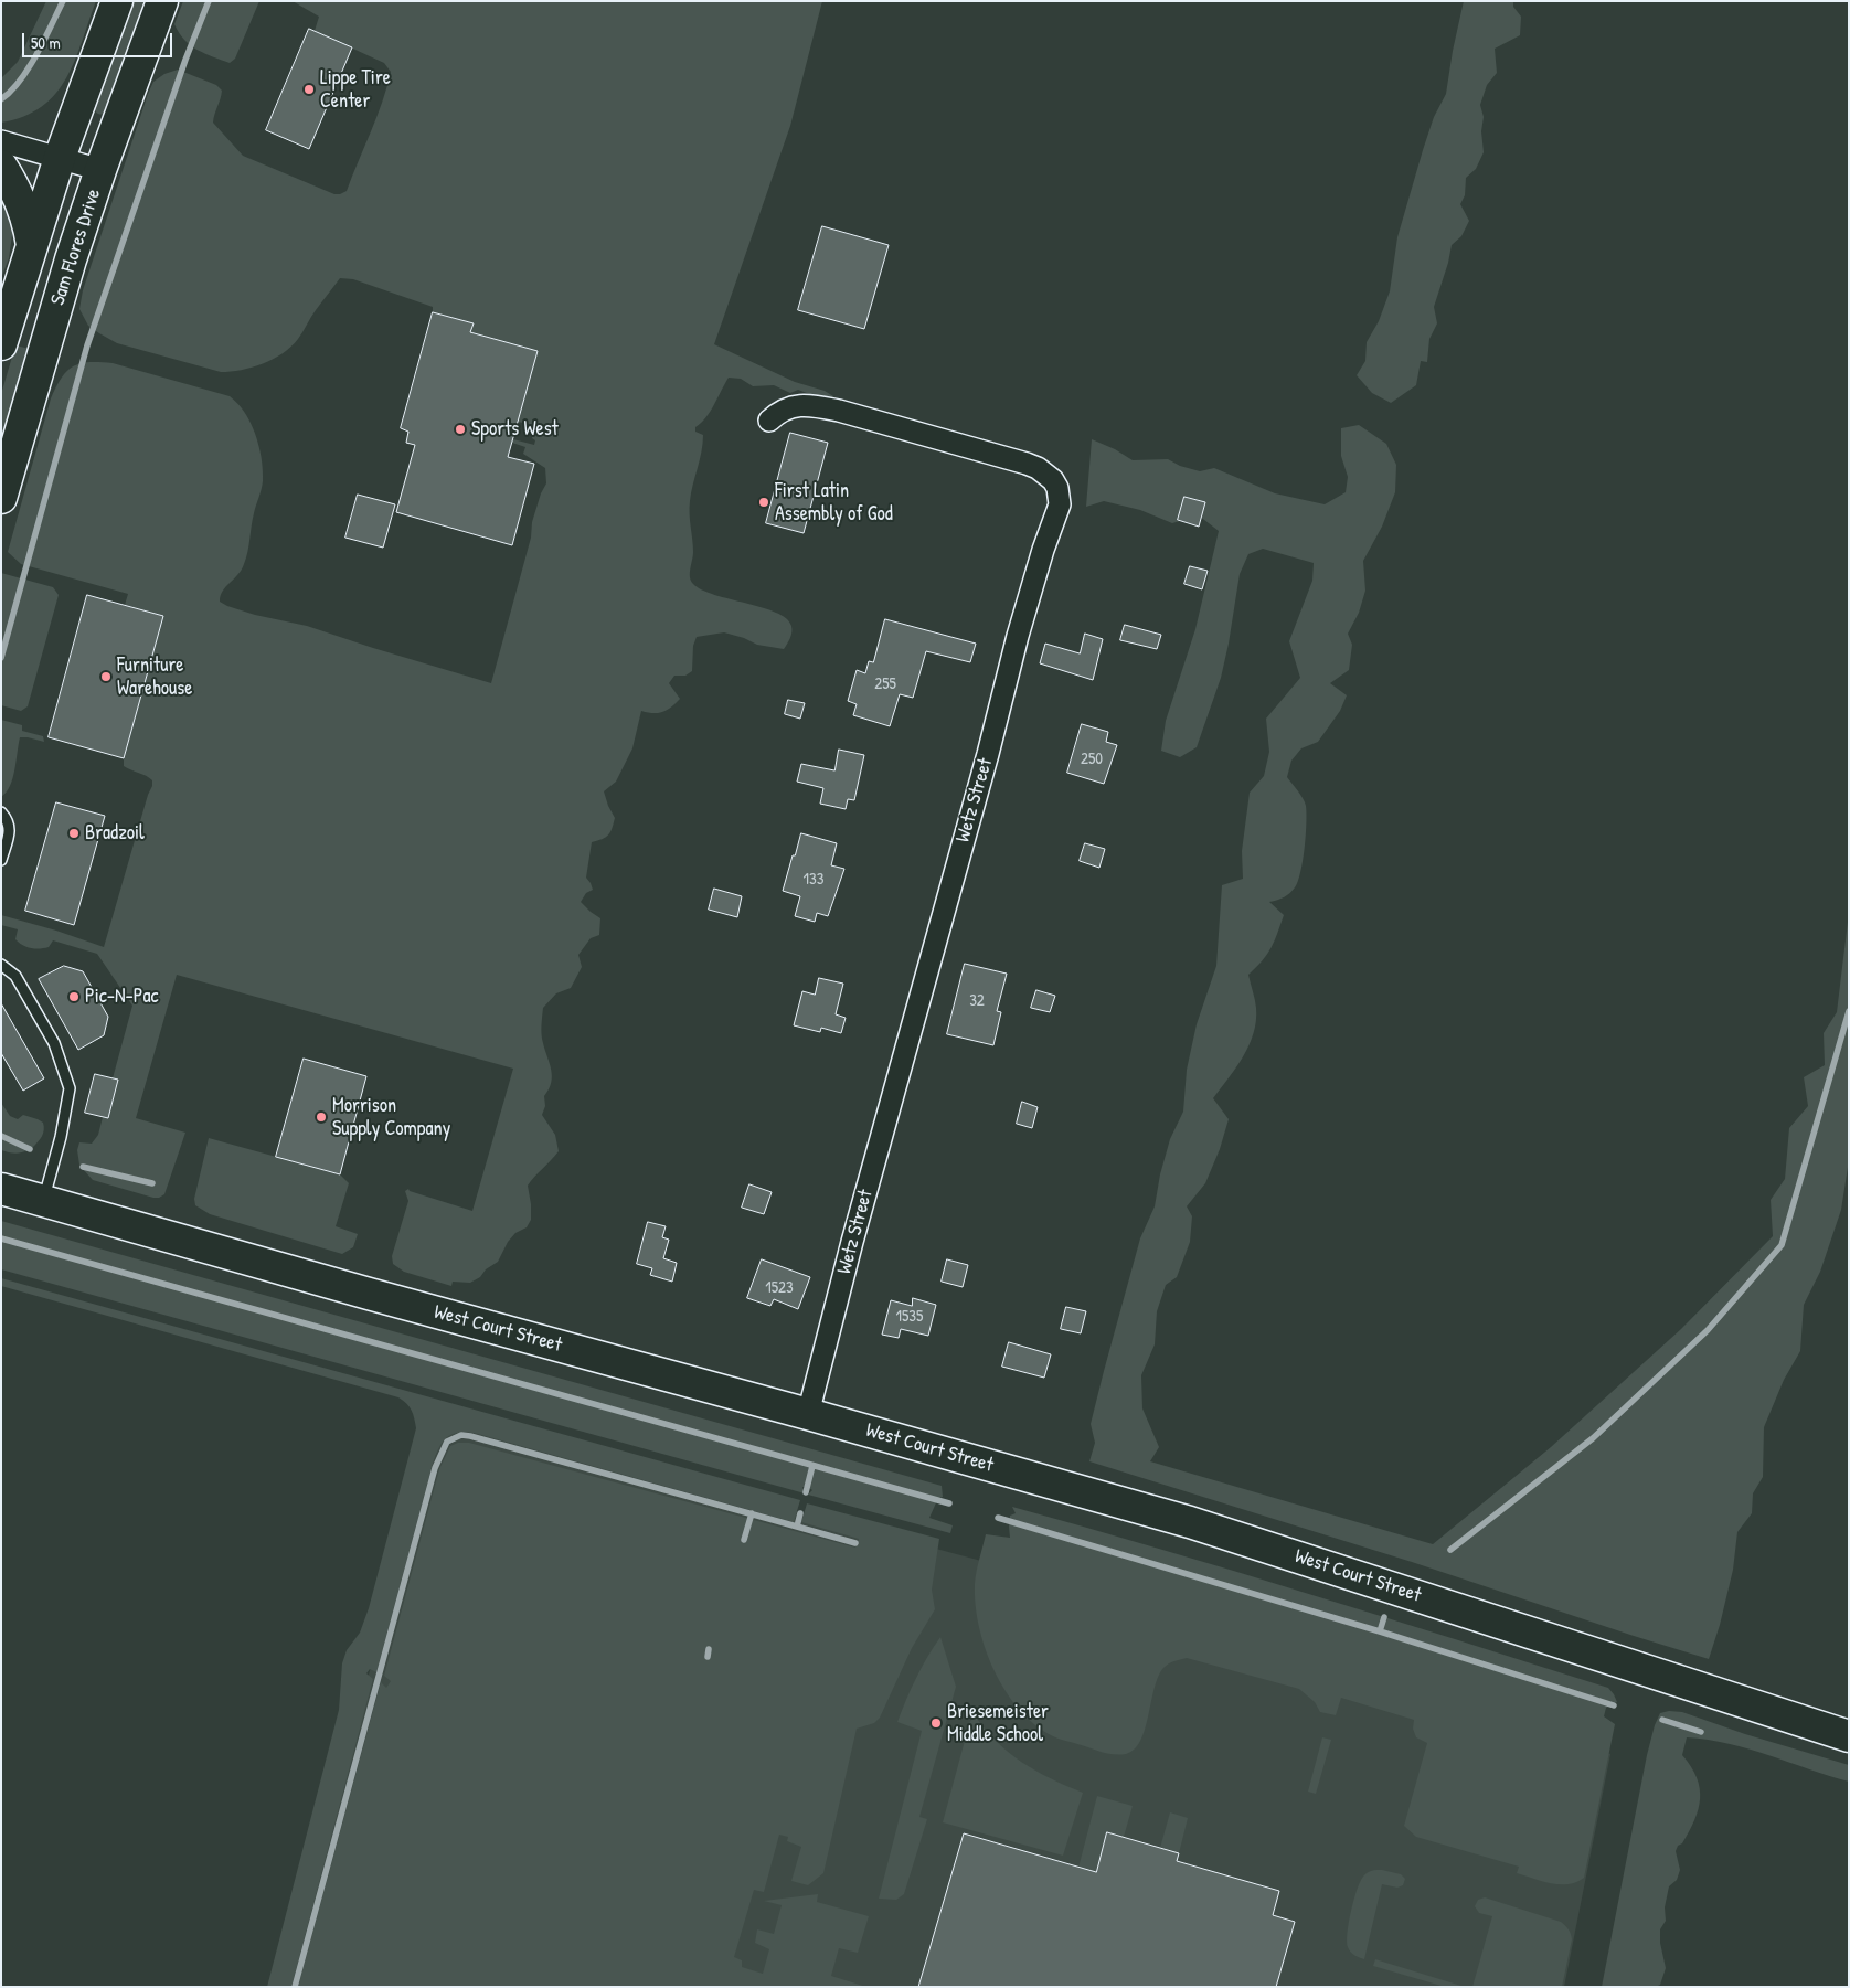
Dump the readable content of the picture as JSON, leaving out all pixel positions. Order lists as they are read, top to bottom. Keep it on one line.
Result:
{"streets":{"main road":["Sam Flores Drive","West Court Street"],"street":["Wetz Street"]},"crossings":[["Wetz Street","West Court Street"]],"places":["Lippe Tire Center","Sports West","First Latin Assembly of God","Furniture Warehouse","Bradzoil","Pic-N-Pac","Morrison Supply Company","Briesemeister Middle School"],"house_numbers":["255","250","133","32","1523","1535"],"scale_bar":"50 m"}
